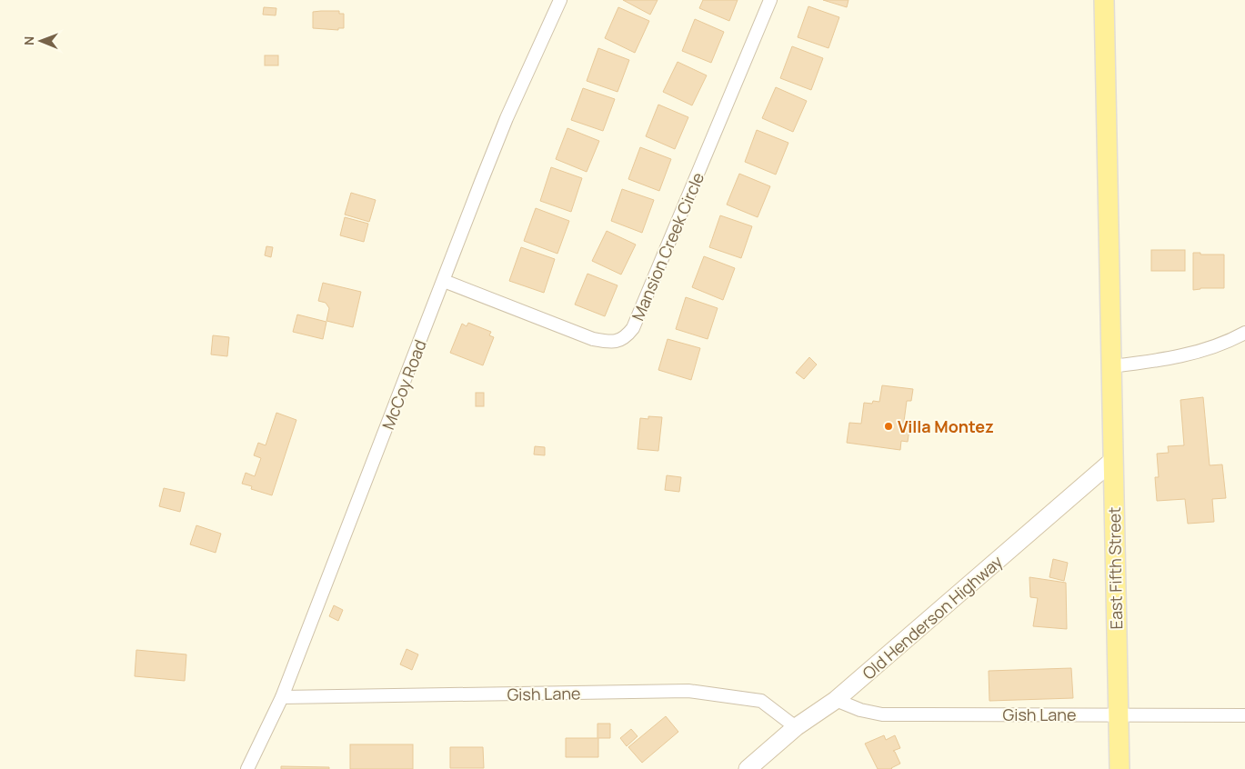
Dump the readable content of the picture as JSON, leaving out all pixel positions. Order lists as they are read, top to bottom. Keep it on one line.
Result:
{"streets":{"main road":["East Fifth Street","Old Henderson Highway"],"street":["Mansion Creek Circle","McCoy Road","Gish Lane"]},"crossings":[["Mansion Creek Circle","McCoy Road"],["McCoy Road","Gish Lane"],["East Fifth Street","Old Henderson Highway"],["East Fifth Street","Gish Lane"],["Old Henderson Highway","Gish Lane"]],"places":["Villa Montez"],"north":"left"}
